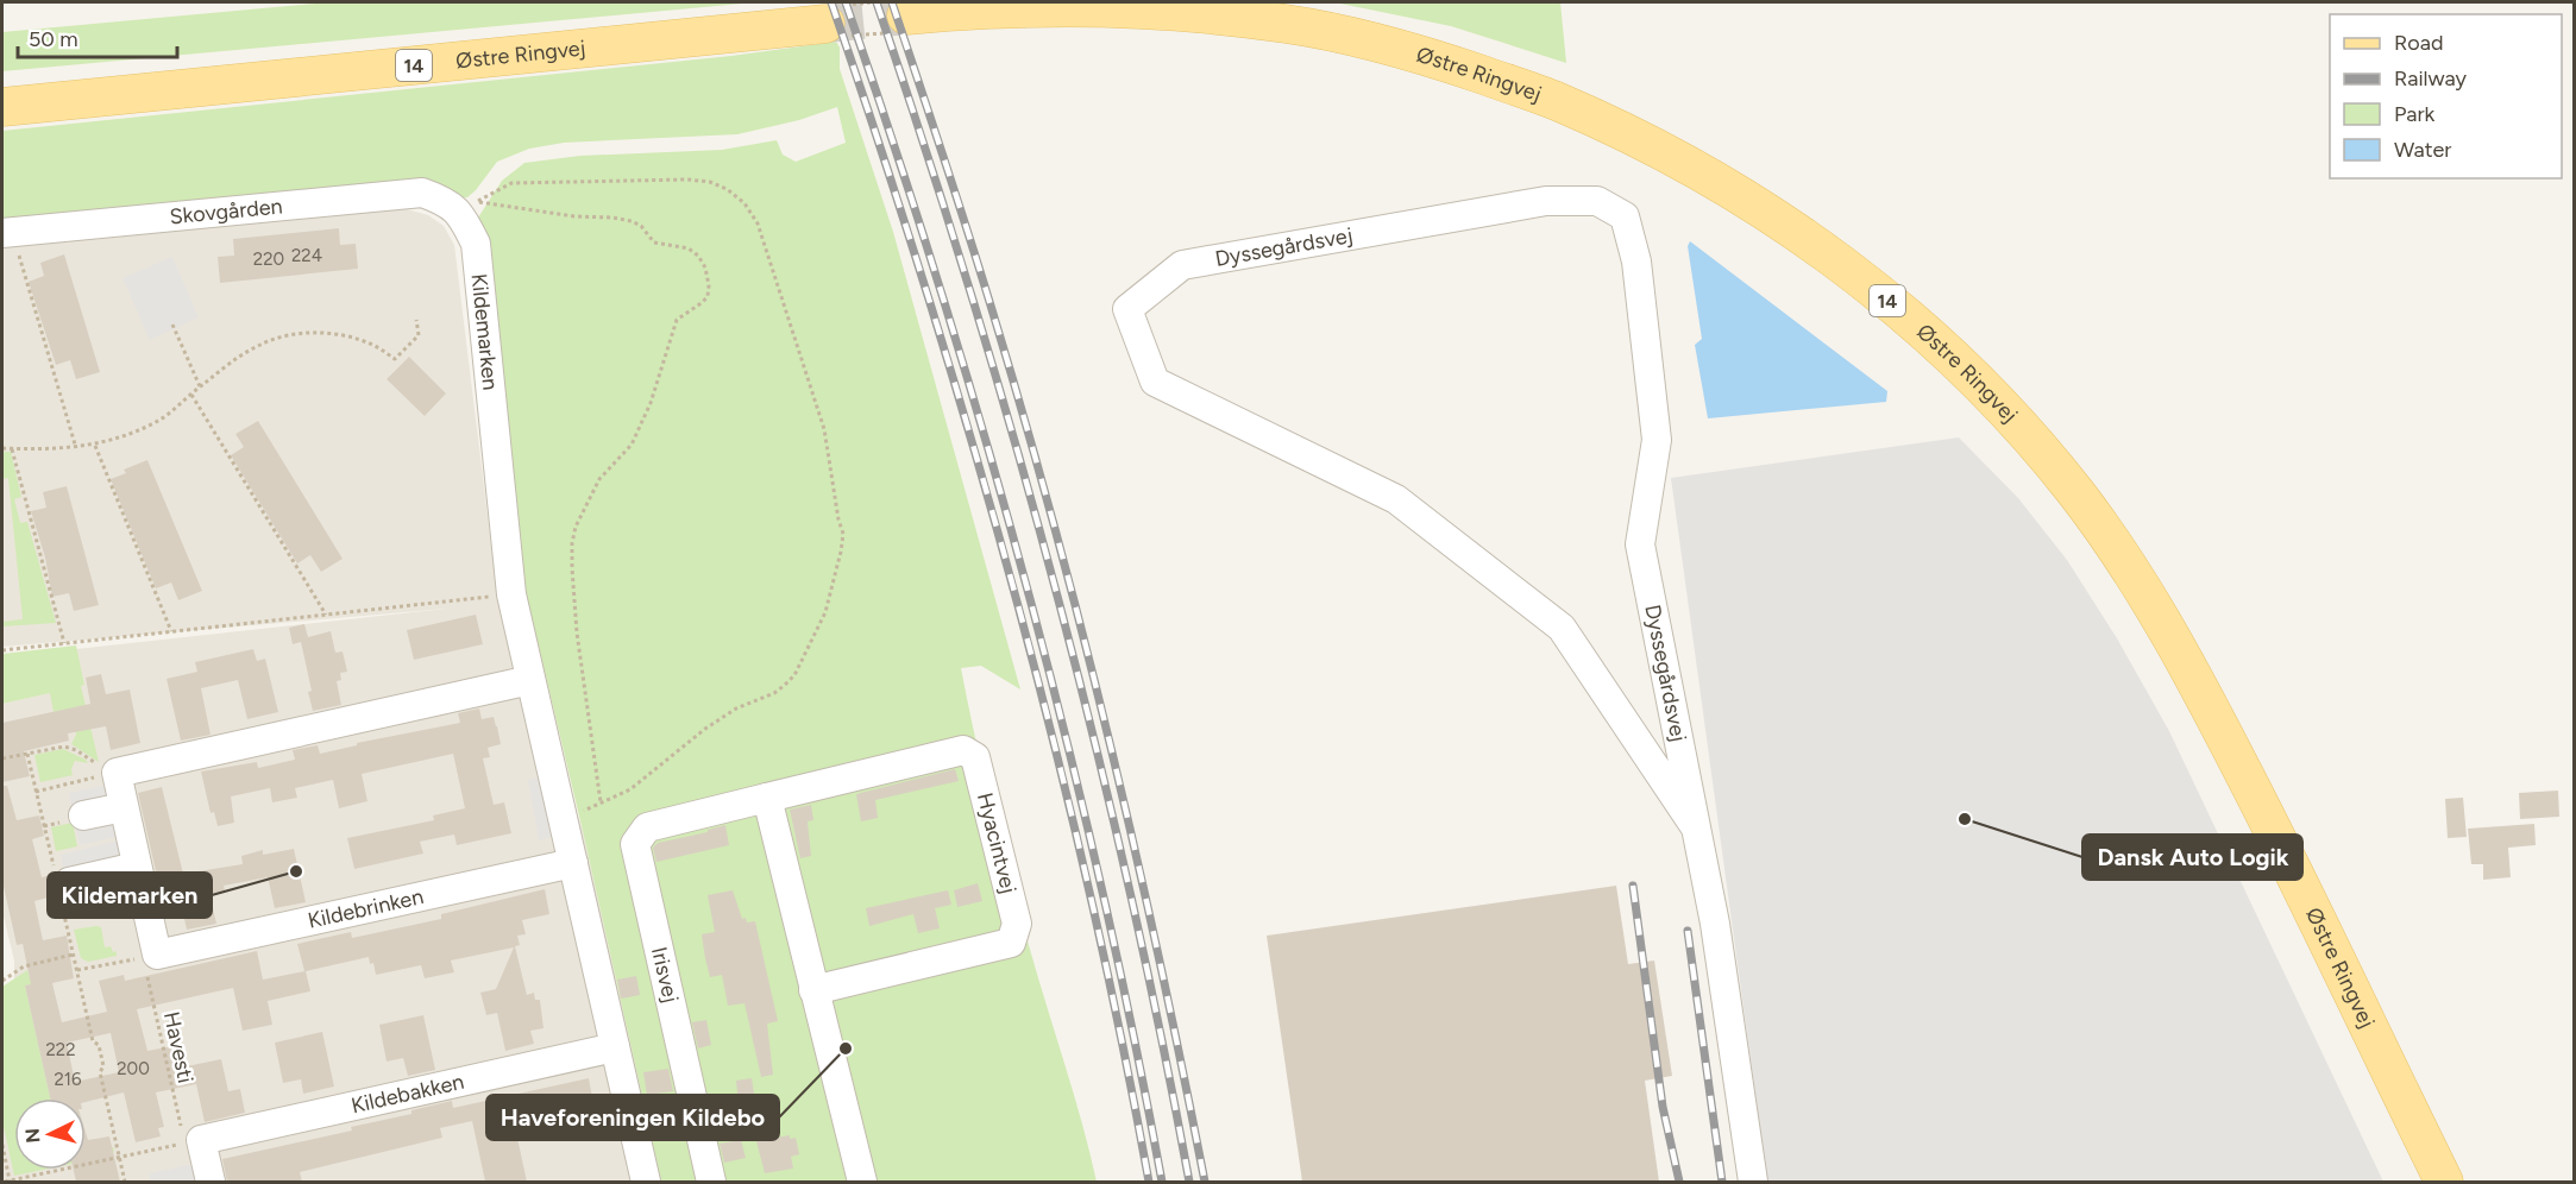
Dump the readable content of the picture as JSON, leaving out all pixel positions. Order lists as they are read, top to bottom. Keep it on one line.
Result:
{"streets":{"main road":["Østre Ringvej","14"],"street":["Skovgården","Dyssegårdsvej","Kildemarken","Hyacintvej","Kildebrinken","Irisvej","Kildebakken"],"path":["Havesti"]},"crossings":[["Skovgården","Kildemarken"],["Kildemarken","Kildebrinken"],["Kildemarken","Kildebakken"],["Hyacintvej","Irisvej"],["Kildebrinken","Havesti"],["Havesti","Kildebakken"]],"places":["Dansk Auto Logik","Kildemarken","Haveforeningen Kildebo"],"house_numbers":["224","220","222","200","216"],"legend":["Road","Railway","Park","Water"],"scale_bar":"50 m","north":"left"}
